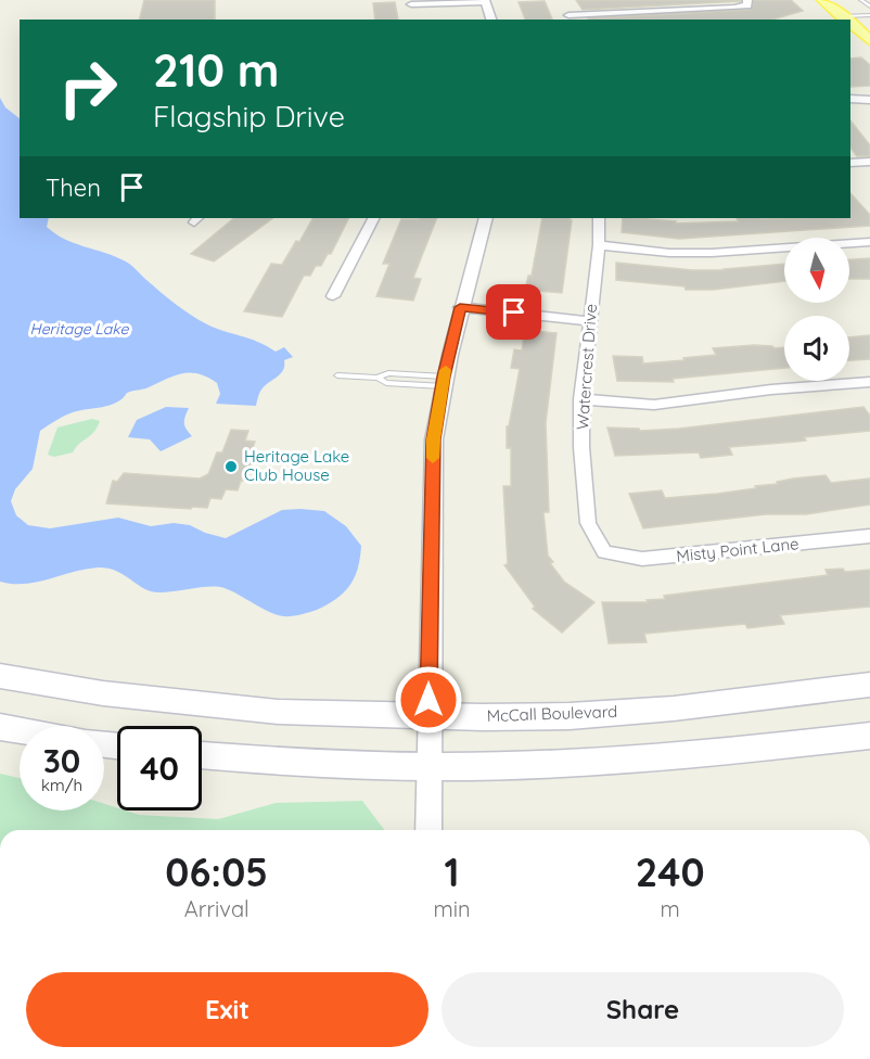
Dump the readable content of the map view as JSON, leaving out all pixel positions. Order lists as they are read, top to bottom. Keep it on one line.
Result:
{"streets":{"main road":["McCall Boulevard"],"street":["Watercrest Drive","Misty Point Lane"]},"crossings":[["Watercrest Drive","Misty Point Lane"]],"water":["Heritage Lake"],"places":["Heritage Lake Club House"],"north":"bottom","page":{"turn":["210 m","Flagship Drive"],"then":"Then","speed":"30 km/h","limit":"40","eta":["06:05","Arrival","1","min","240","m"],"buttons":["Exit","Share"]}}
